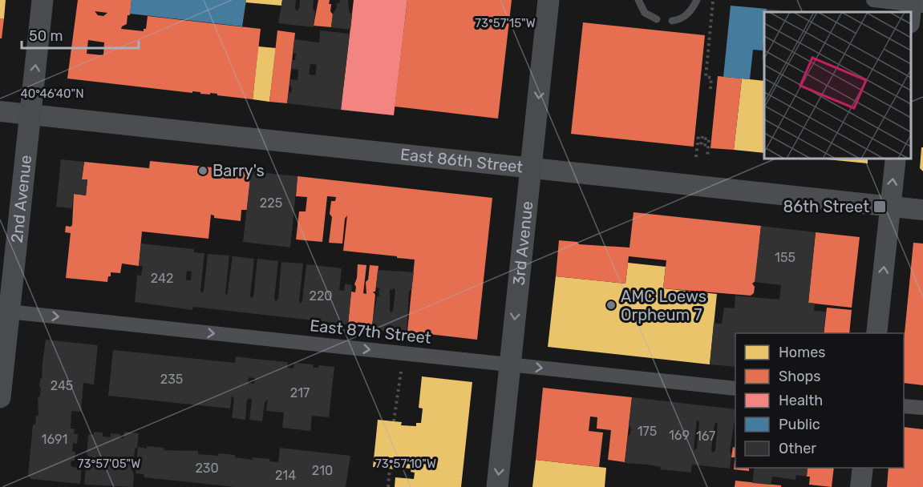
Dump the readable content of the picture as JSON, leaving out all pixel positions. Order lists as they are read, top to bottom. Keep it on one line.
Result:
{"streets":{"main road":["East 86th Street","2nd Avenue","3rd Avenue"],"street":["East 87th Street"]},"crossings":[["East 86th Street","2nd Avenue"],["East 86th Street","3rd Avenue"],["2nd Avenue","East 87th Street"],["3rd Avenue","East 87th Street"]],"one_way":["3rd Avenue","East 87th Street"],"places":{"other":["Barry's","AMC Loews Orpheum 7"],"transit":["86th Street"]},"house_numbers":["225","155","242","220","235","245","217","175","169","167","1691","230","210","214"],"legend":["Homes","Shops","Health","Public","Other"],"scale_bar":"50 m","coordinates":["73°57'15\"W","40°46'40\"N","73°57'05\"W","73°57'10\"W"]}
